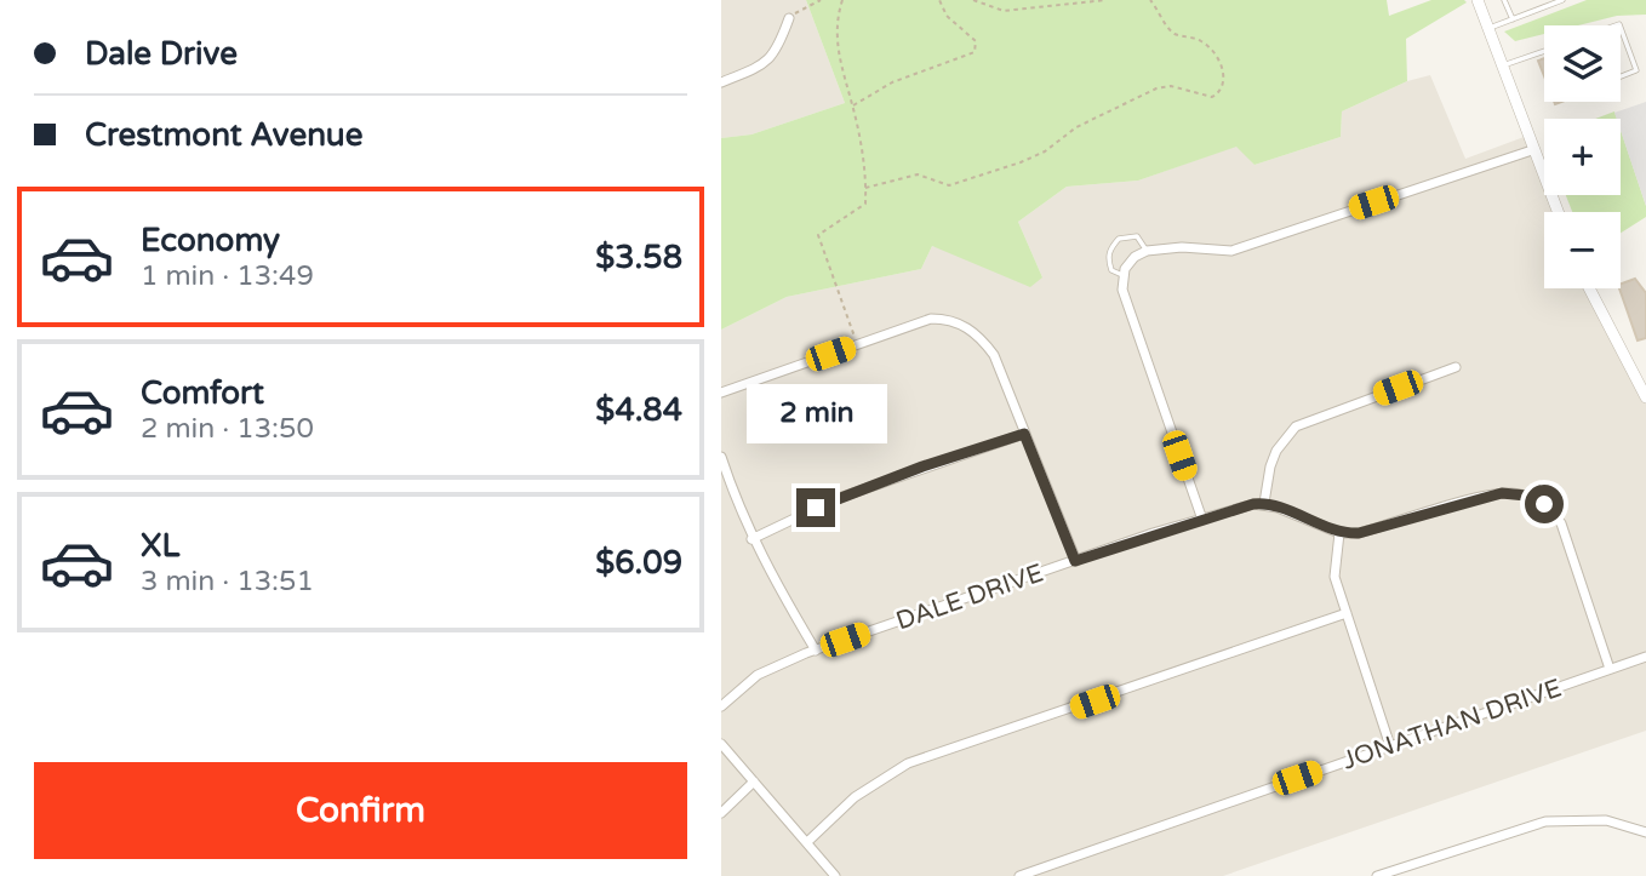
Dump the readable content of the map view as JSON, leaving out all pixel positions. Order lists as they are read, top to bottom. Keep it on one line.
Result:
{"streets":{"street":["DALE DRIVE","JONATHAN DRIVE"]},"page":{"banner":["Dale Drive","Crestmont Avenue"],"map_buttons":["+","−"],"list":[{"name":"Economy","note":"1 min · 13:49","value":"$3.58"},{"name":"Comfort","note":"2 min · 13:50","value":"$4.84"},{"name":"XL","note":"3 min · 13:51","value":"$6.09"}],"bubble":"2 min","buttons":"Confirm"}}
